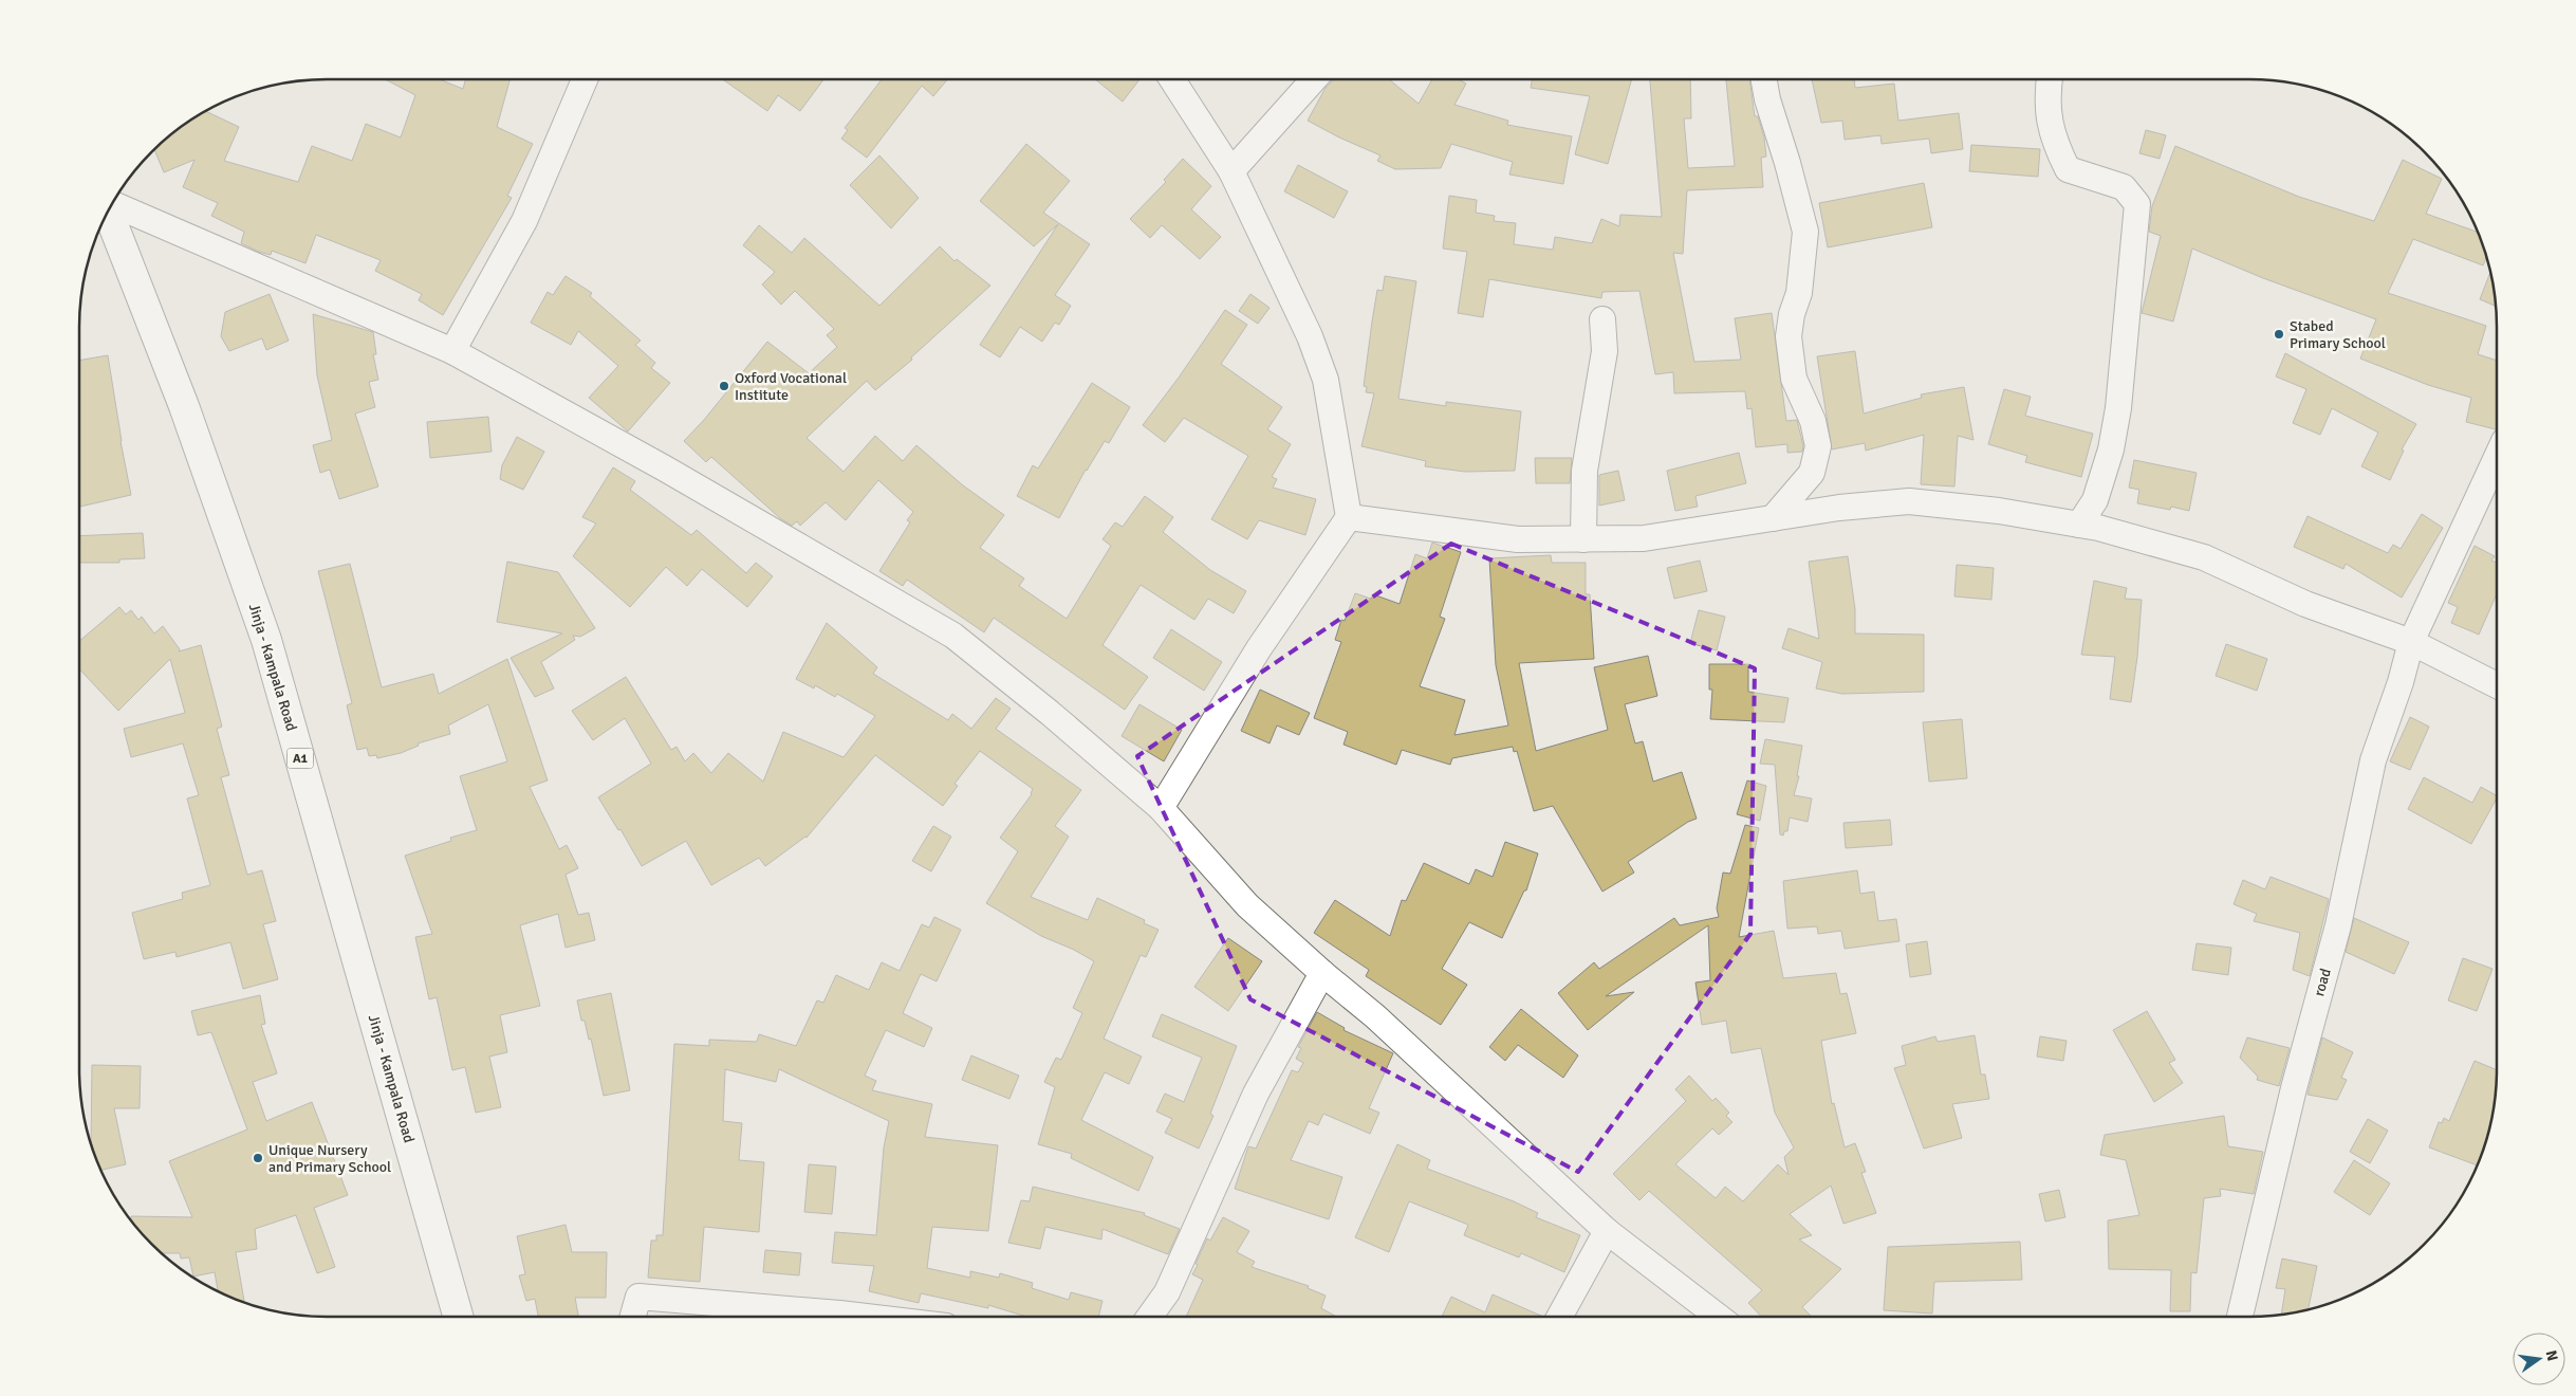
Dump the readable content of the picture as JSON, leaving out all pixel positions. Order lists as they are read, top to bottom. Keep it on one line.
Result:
{"streets":{"highway":["Jinja - Kampala Road","A1"],"street":["road"]},"places":["Stabed Primary School","Oxford Vocational Institute","Unique Nursery and Primary School"],"north":"right"}
